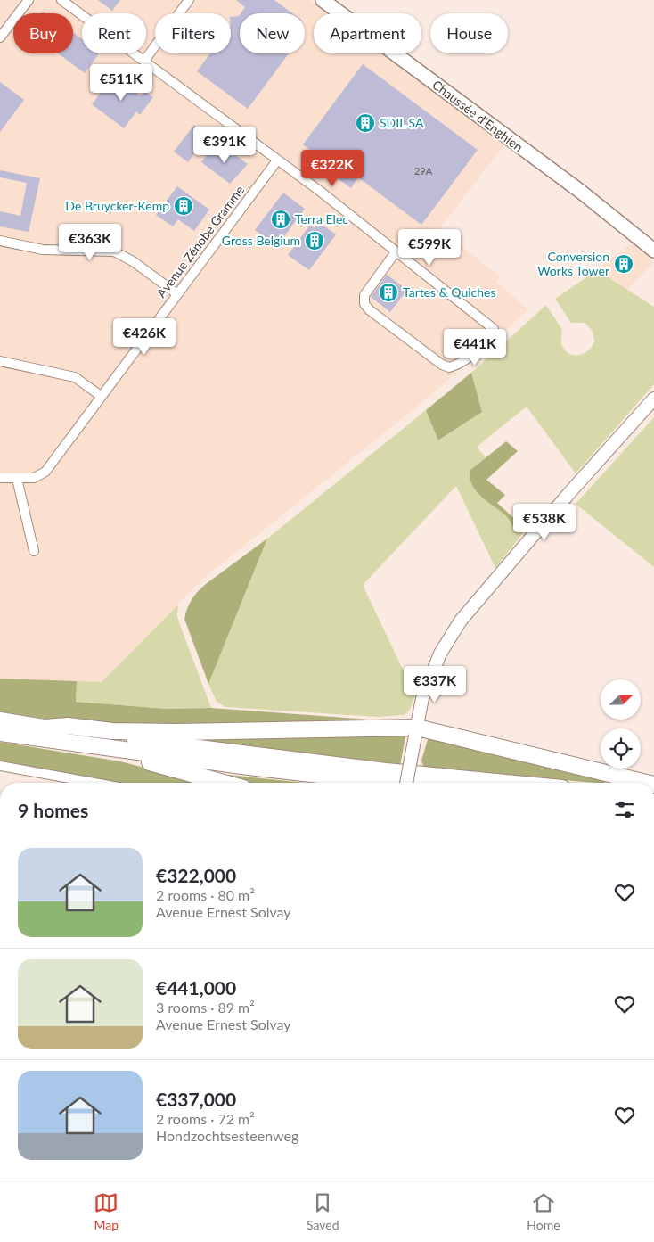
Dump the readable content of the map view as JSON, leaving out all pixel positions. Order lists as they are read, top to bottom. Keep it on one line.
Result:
{"streets":{"main road":["Chaussée d'Enghien"],"street":["Avenue Zénobe Gramme"]},"places":{"building":["SDIL SA","De Bruycker-Kemp","Terra Elec","Gross Belgium","Conversion Works Tower","Tartes & Quiches"]},"house_numbers":["29A"],"north":"top right","page":{"chip":["Buy","Rent","Filters","New","Apartment","House"],"price":["€511K","€391K","€322K","€363K","€599K","€426K","€441K","€538K","€337K"],"heading":"9 homes","list":[{"name":"€322,000","note":"2 rooms · 80 m² · Avenue Ernest Solvay"},{"name":"€441,000","note":"3 rooms · 89 m² · Avenue Ernest Solvay"},{"name":"€337,000","note":"2 rooms · 72 m² · Hondzochtsesteenweg"}],"tabs":["Map","Saved","Home"]}}
